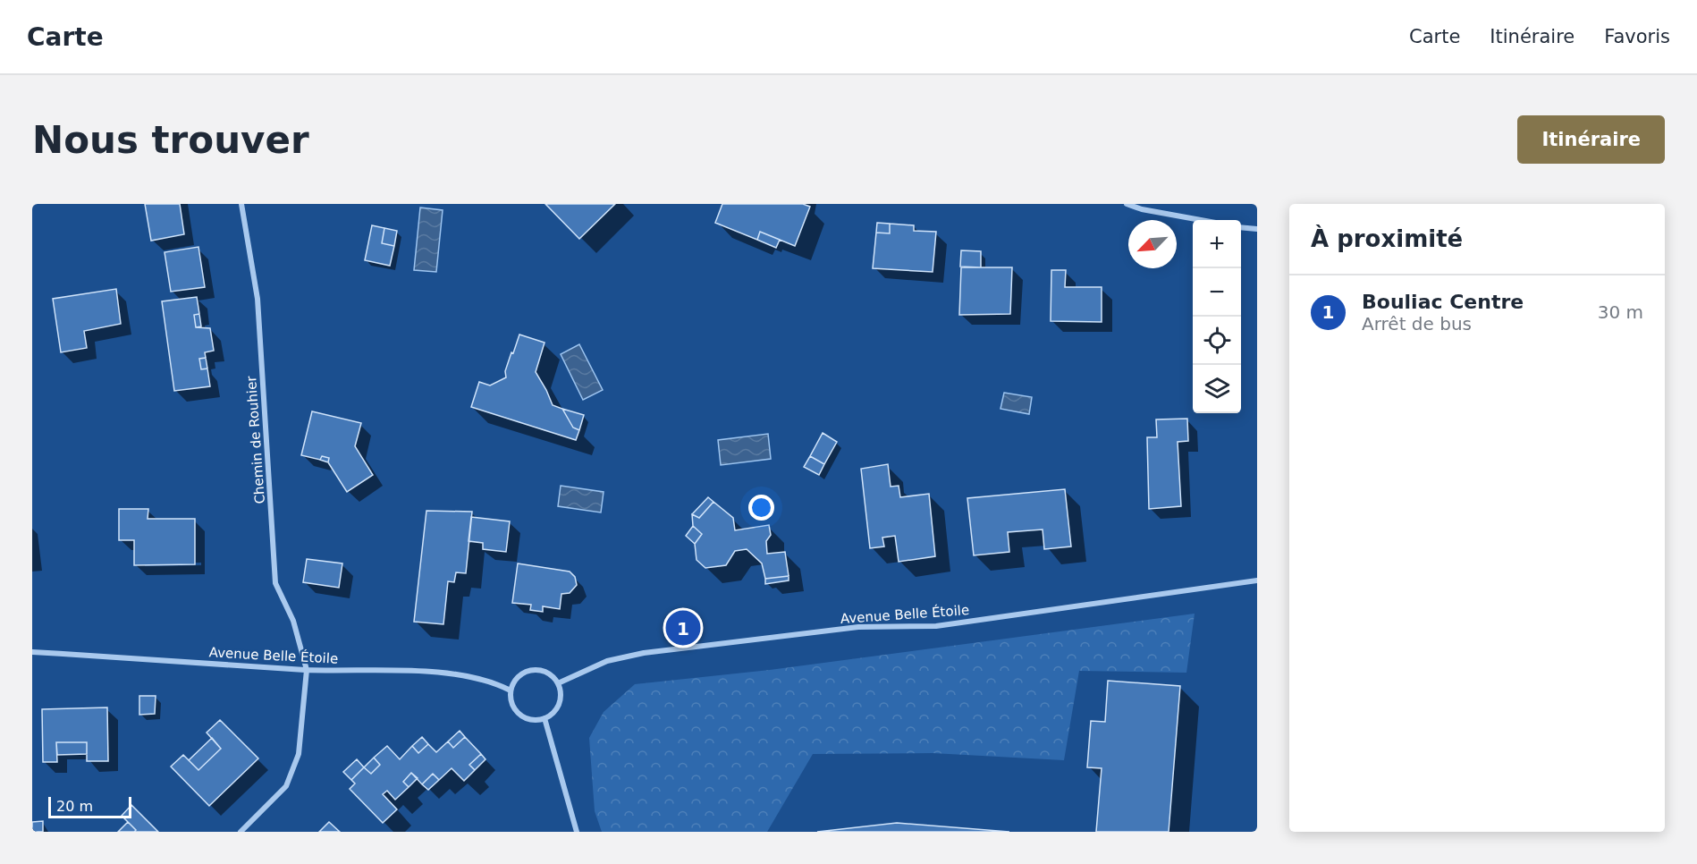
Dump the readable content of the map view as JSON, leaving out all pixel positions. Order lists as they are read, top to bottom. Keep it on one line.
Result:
{"streets":{"street":["Chemin de Rouhier","Avenue Belle Étoile"]},"crossings":[["Chemin de Rouhier","Avenue Belle Étoile"]],"scale_bar":"20 m","north":"bottom left","page":{"header":"Carte","nav":["Carte","Itinéraire","Favoris"],"buttons":"Itinéraire","title":"Nous trouver","heading":"À proximité","map_buttons":["+","−"],"list":[{"mark":"1","name":"Bouliac Centre","note":"Arrêt de bus","value":"30 m"}],"pins":"1","scale":"20 m"}}
